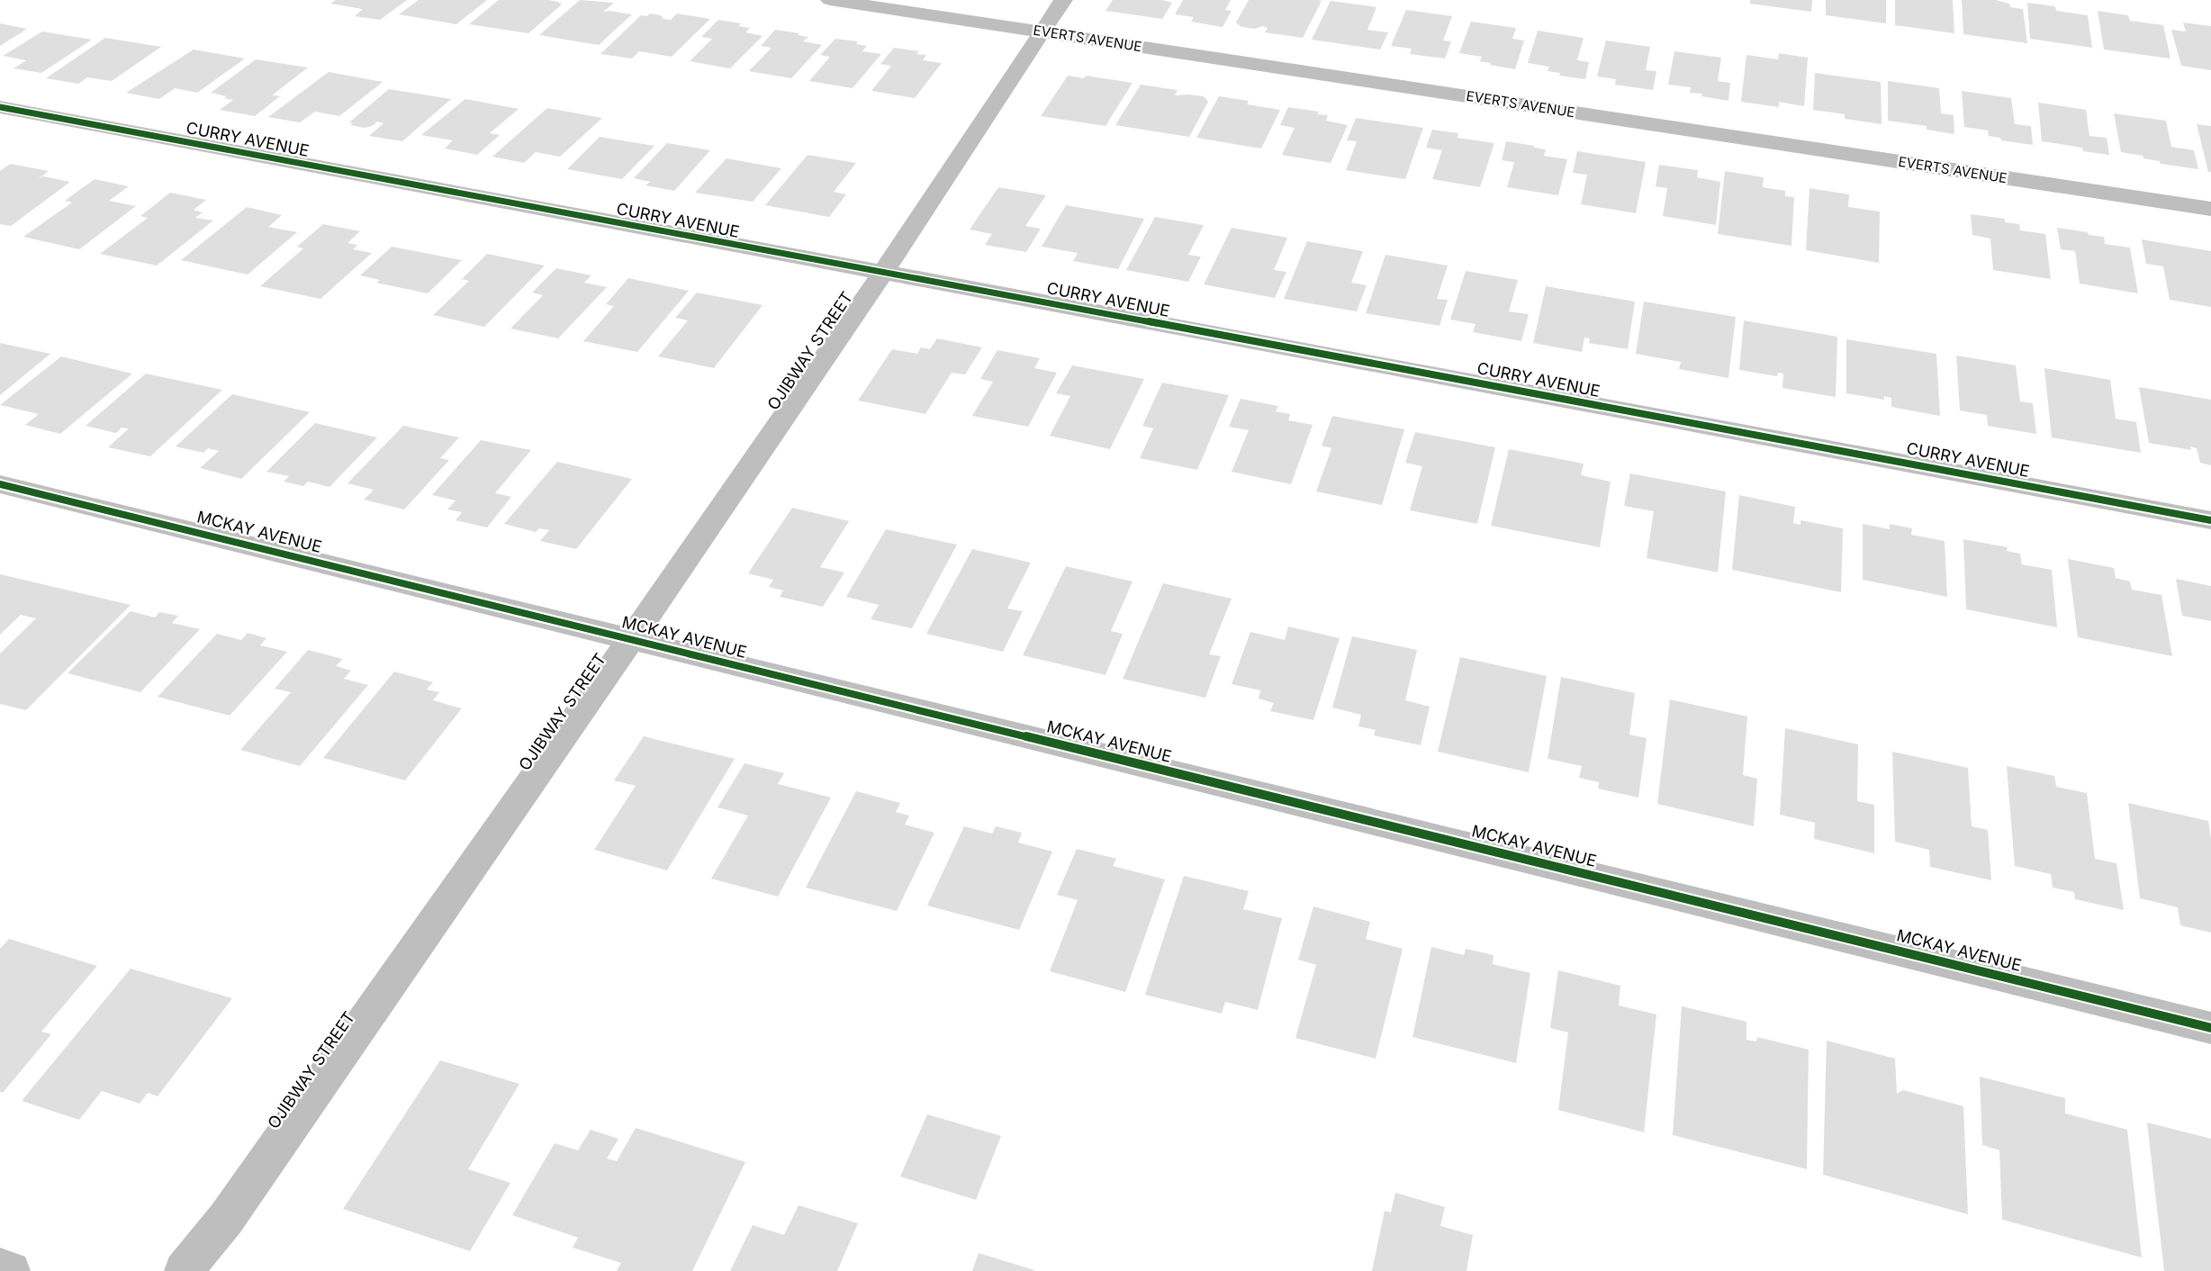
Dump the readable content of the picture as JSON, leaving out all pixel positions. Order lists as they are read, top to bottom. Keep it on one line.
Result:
{"streets":{"street":["EVERTS AVENUE","CURRY AVENUE","OJIBWAY STREET","MCKAY AVENUE"]},"crossings":[["EVERTS AVENUE","OJIBWAY STREET"],["CURRY AVENUE","OJIBWAY STREET"],["OJIBWAY STREET","MCKAY AVENUE"]]}
